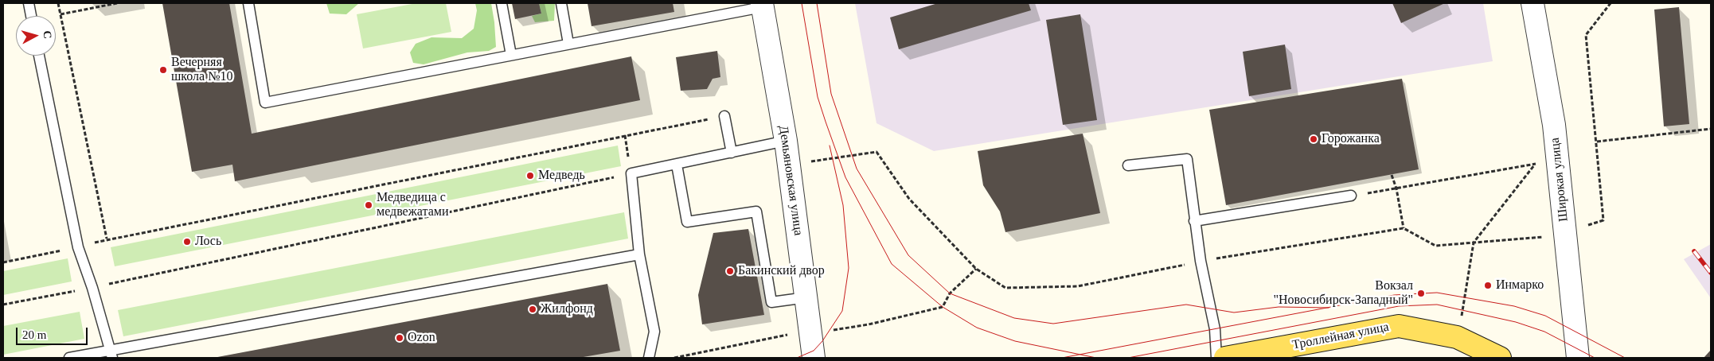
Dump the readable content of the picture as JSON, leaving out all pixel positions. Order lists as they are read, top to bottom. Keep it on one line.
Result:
{"streets":{"main road":["Троллейная улица"],"street":["Широкая улица","Демьяновская улица"]},"places":["Вечерняя школа №10","Горожанка","Медведь","Медведица с медвежатами","Лось","Бакинский двор","Инмарко","Вокзал \"Новосибирск-Западный\"","Жилфонд","Ozon"],"scale_bar":"20 m","north":"right"}
